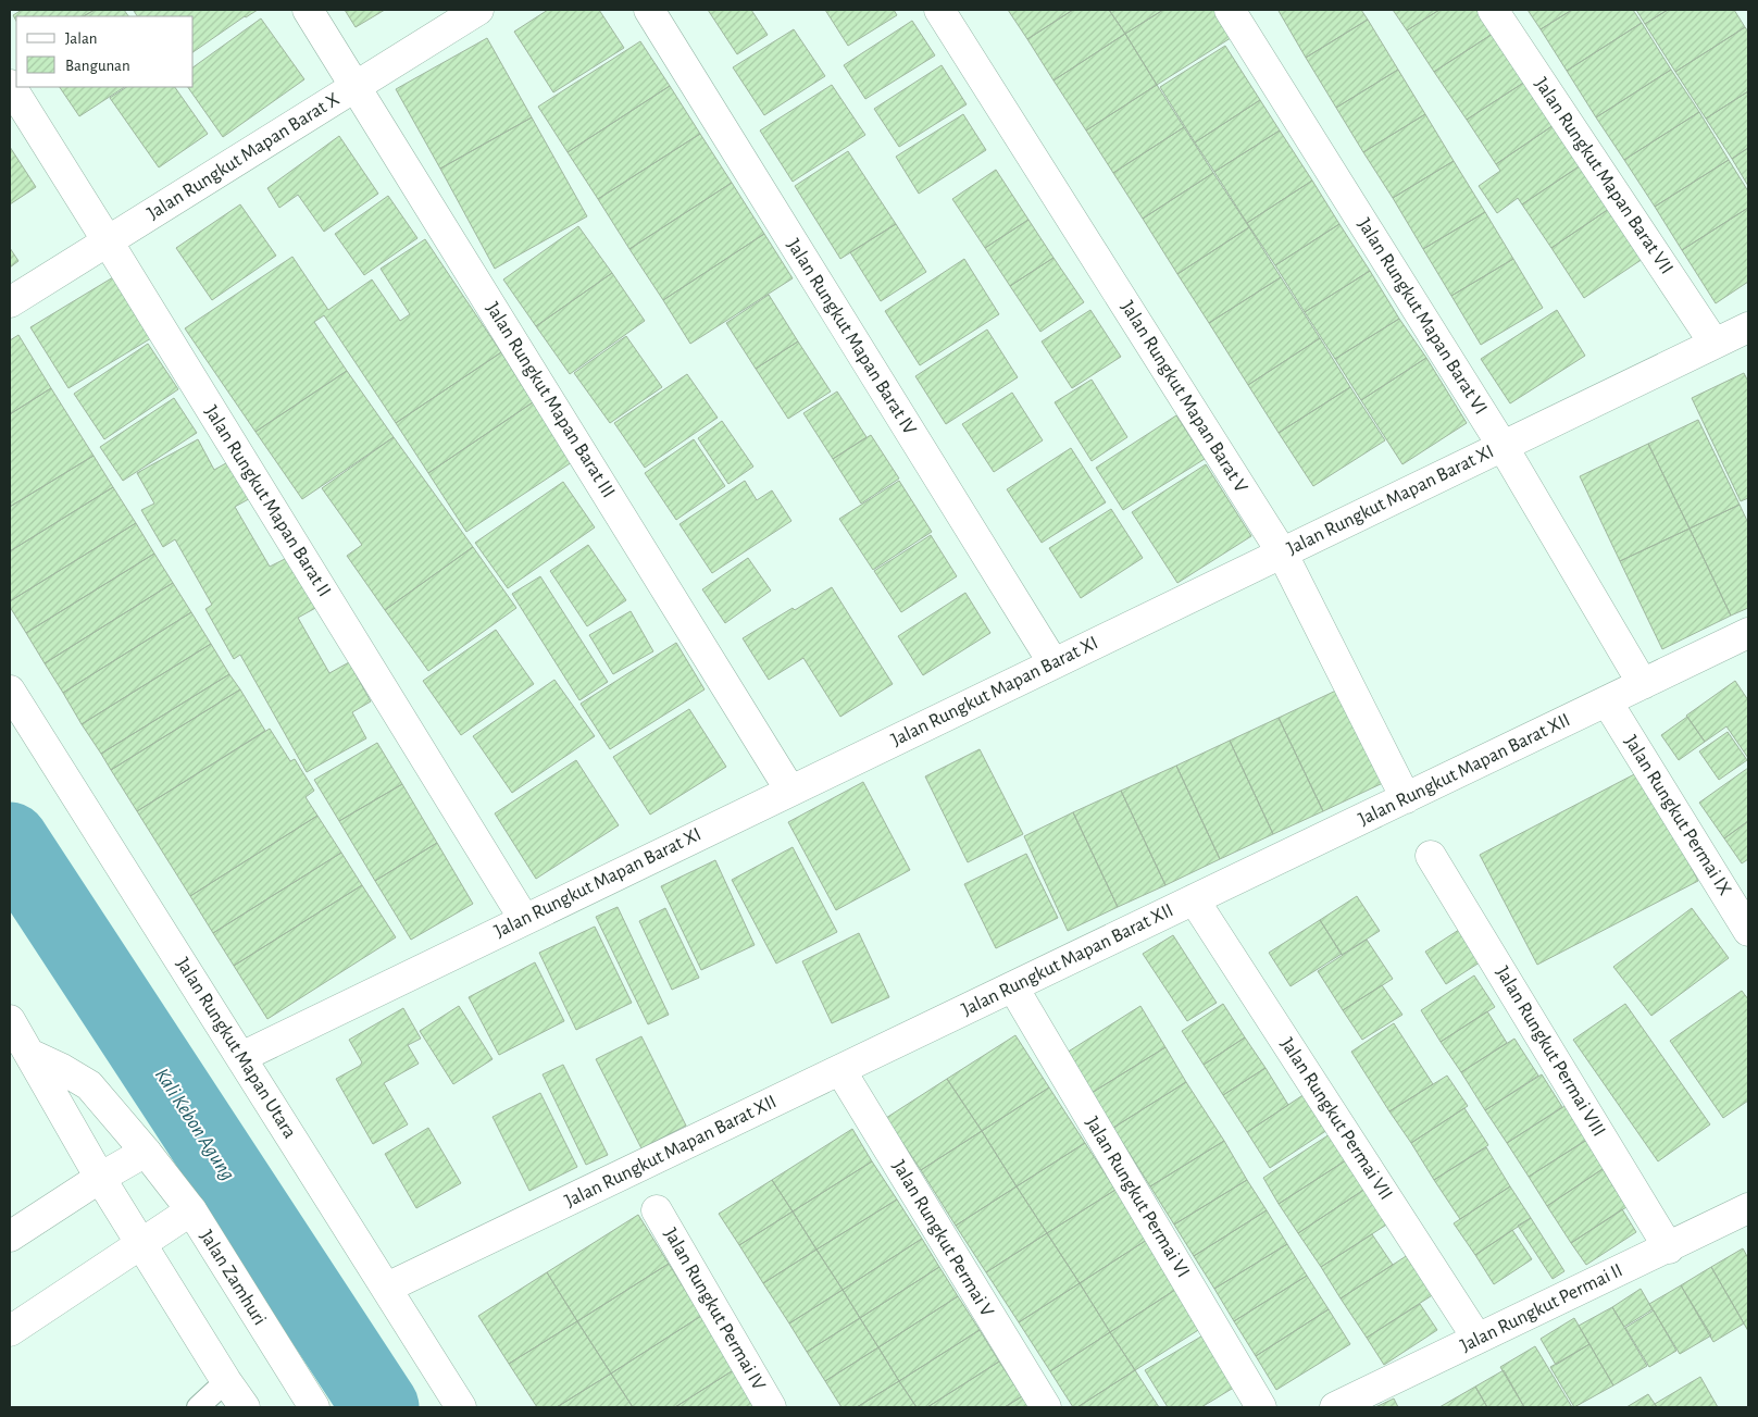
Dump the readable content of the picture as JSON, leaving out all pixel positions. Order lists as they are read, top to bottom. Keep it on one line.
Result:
{"streets":{"street":["Jalan Rungkut Mapan Barat X","Jalan Rungkut Mapan Barat VII","Jalan Rungkut Mapan Barat VI","Jalan Rungkut Mapan Barat IV","Jalan Rungkut Mapan Barat V","Jalan Rungkut Mapan Barat III","Jalan Rungkut Mapan Barat XI","Jalan Rungkut Mapan Barat II","Jalan Rungkut Mapan Barat XII","Jalan Rungkut Permai IX","Jalan Rungkut Mapan Utara","Jalan Rungkut Permai VIII","Jalan Rungkut Permai VII","Jalan Rungkut Permai VI","Jalan Rungkut Permai V","Jalan Zamhuri","Jalan Rungkut Permai II","Jalan Rungkut Permai IV"]},"crossings":[["Jalan Rungkut Mapan Barat X","Jalan Rungkut Mapan Barat III"],["Jalan Rungkut Mapan Barat X","Jalan Rungkut Mapan Barat II"],["Jalan Rungkut Mapan Barat VII","Jalan Rungkut Mapan Barat XI"],["Jalan Rungkut Mapan Barat VI","Jalan Rungkut Mapan Barat XI"],["Jalan Rungkut Mapan Barat VI","Jalan Rungkut Mapan Barat XII"],["Jalan Rungkut Mapan Barat IV","Jalan Rungkut Mapan Barat XI"],["Jalan Rungkut Mapan Barat V","Jalan Rungkut Mapan Barat XI"],["Jalan Rungkut Mapan Barat V","Jalan Rungkut Mapan Barat XII"],["Jalan Rungkut Mapan Barat III","Jalan Rungkut Mapan Barat XI"],["Jalan Rungkut Mapan Barat XI","Jalan Rungkut Mapan Barat II"],["Jalan Rungkut Mapan Barat XI","Jalan Rungkut Mapan Utara"],["Jalan Rungkut Mapan Barat XII","Jalan Rungkut Permai IX"],["Jalan Rungkut Mapan Barat XII","Jalan Rungkut Mapan Utara"],["Jalan Rungkut Mapan Barat XII","Jalan Rungkut Permai VII"],["Jalan Rungkut Mapan Barat XII","Jalan Rungkut Permai VI"],["Jalan Rungkut Mapan Barat XII","Jalan Rungkut Permai V"],["Jalan Rungkut Permai VIII","Jalan Rungkut Permai II"],["Jalan Rungkut Permai VII","Jalan Rungkut Permai II"]],"water":["Kali Kebon Agung"],"legend":["Jalan","Bangunan"]}
